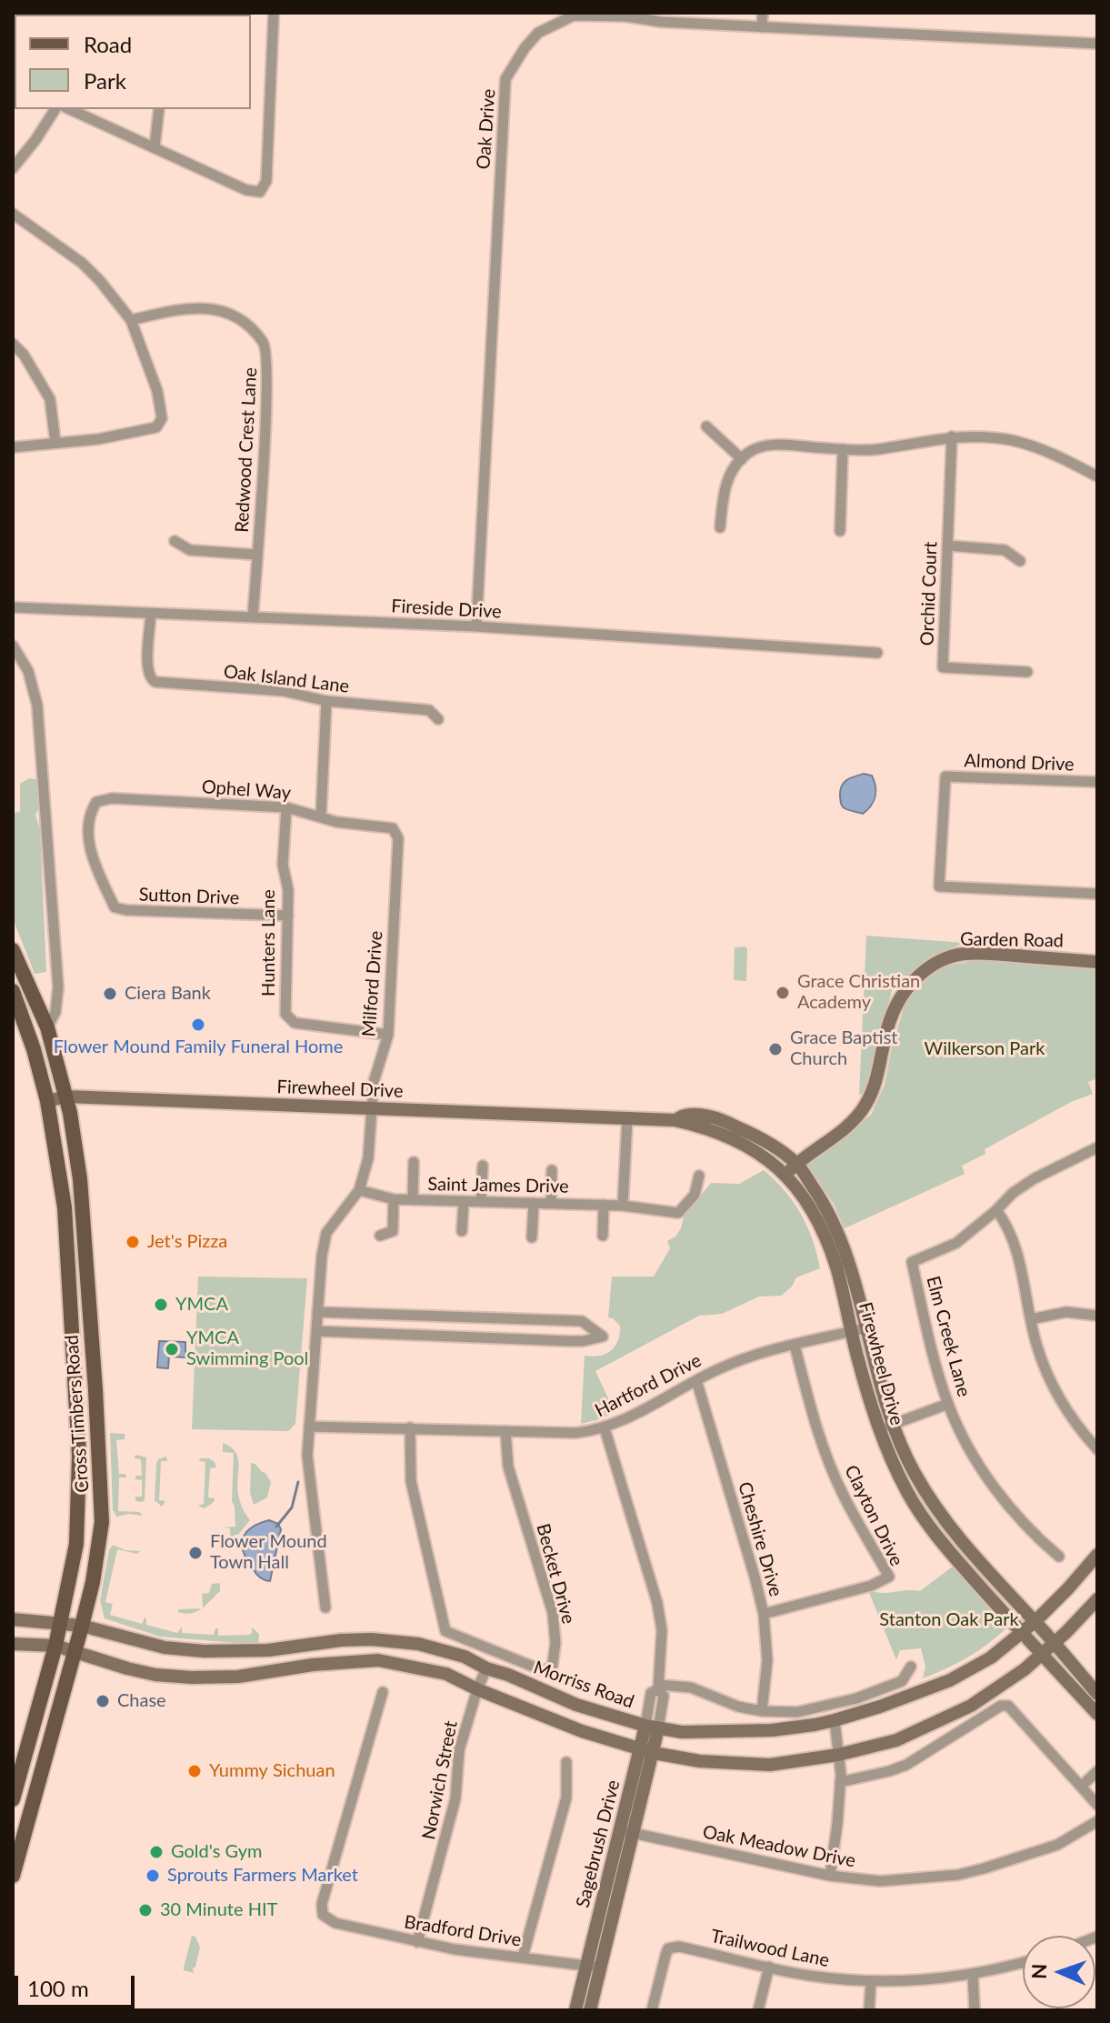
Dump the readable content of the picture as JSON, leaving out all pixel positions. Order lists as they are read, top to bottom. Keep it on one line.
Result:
{"streets":{"main road":["Cross Timbers Road"],"street":["Oak Drive","Redwood Crest Lane","Orchid Court","Fireside Drive","Oak Island Lane","Almond Drive","Ophel Way","Sutton Drive","Garden Road","Hunters Lane","Milford Drive","Firewheel Drive","Saint James Drive","Elm Creek Lane","Hartford Drive","Clayton Drive","Cheshire Drive","Becket Drive","Morriss Road","Norwich Street","Sagebrush Drive","Oak Meadow Drive","Bradford Drive","Trailwood Lane"]},"crossings":[["Oak Drive","Fireside Drive"],["Redwood Crest Lane","Fireside Drive"],["Fireside Drive","Oak Island Lane"],["Ophel Way","Sutton Drive"],["Ophel Way","Hunters Lane"],["Ophel Way","Milford Drive"],["Sutton Drive","Hunters Lane"],["Garden Road","Firewheel Drive"],["Hunters Lane","Milford Drive"],["Milford Drive","Firewheel Drive"],["Milford Drive","Saint James Drive"],["Milford Drive","Hartford Drive"],["Firewheel Drive","Hartford Drive"],["Firewheel Drive","Cross Timbers Road"],["Firewheel Drive","Morriss Road"],["Hartford Drive","Clayton Drive"],["Hartford Drive","Cheshire Drive"],["Hartford Drive","Becket Drive"],["Hartford Drive","Sagebrush Drive"],["Cross Timbers Road","Morriss Road"],["Clayton Drive","Cheshire Drive"],["Morriss Road","Norwich Street"],["Morriss Road","Sagebrush Drive"],["Norwich Street","Bradford Drive"],["Sagebrush Drive","Oak Meadow Drive"],["Sagebrush Drive","Bradford Drive"]],"parks":["Wilkerson Park","Stanton Oak Park"],"places":["Grace Christian Academy","Ciera Bank","Flower Mound Family Funeral Home","Grace Baptist Church","Jet's Pizza","YMCA","YMCA Swimming Pool","Flower Mound Town Hall","Chase","Yummy Sichuan","Gold's Gym","Sprouts Farmers Market","30 Minute HIT"],"legend":["Road","Park"],"scale_bar":"100 m","north":"left"}
